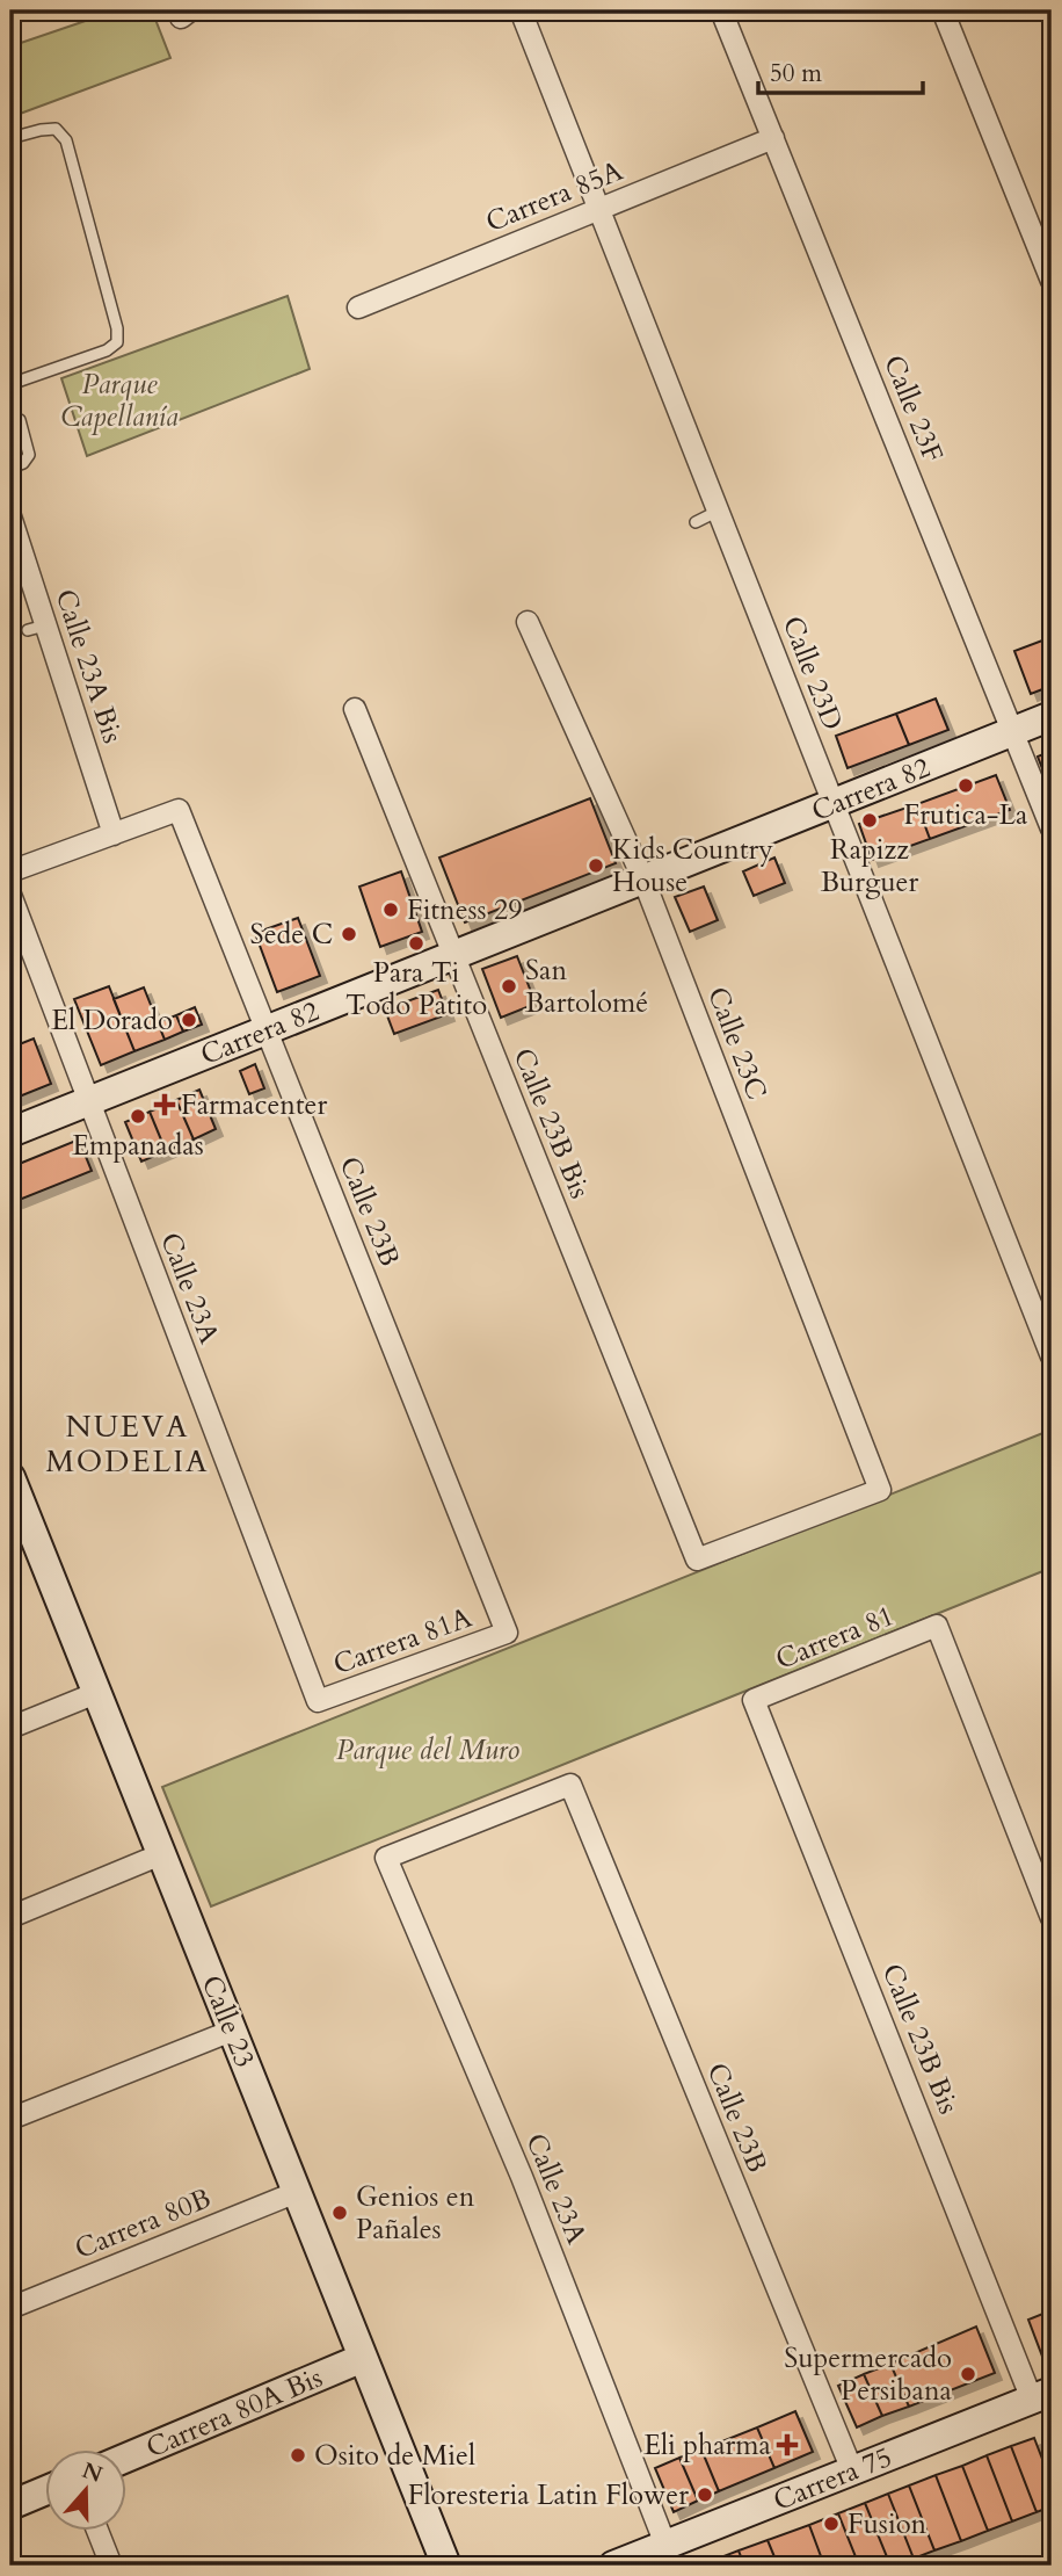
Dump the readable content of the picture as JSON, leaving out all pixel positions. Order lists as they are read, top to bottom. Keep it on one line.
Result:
{"streets":{"street":["Carrera 85A","Calle 23F","Calle 23A Bis","Calle 23D","Carrera 82","Calle 23C","Calle 23B Bis","Calle 23B","Calle 23A","Carrera 81","Carrera 81A","Calle 23","Carrera 80B","Carrera 80A Bis","Carrera 75"]},"crossings":[["Carrera 85A","Calle 23F"],["Carrera 85A","Calle 23D"],["Calle 23F","Carrera 82"],["Calle 23A Bis","Calle 23B"],["Calle 23D","Carrera 82"],["Carrera 82","Calle 23C"],["Carrera 82","Calle 23B Bis"],["Carrera 82","Calle 23B"],["Carrera 82","Calle 23A"],["Calle 23C","Calle 23B Bis"],["Calle 23B Bis","Carrera 81"],["Calle 23B Bis","Carrera 75"],["Calle 23B","Calle 23A"],["Calle 23B","Carrera 81A"],["Calle 23B","Carrera 75"],["Calle 23A","Carrera 81A"],["Calle 23A","Carrera 75"],["Calle 23","Carrera 80B"],["Calle 23","Carrera 80A Bis"]],"districts":["NUEVA MODELIA"],"parks":["Parque Capellanía","Parque del Muro"],"places":{"other":["Frutica-La","Rapizz Burguer","Kids Country House","Fitness 29","Sede C","Para Ti Todo Patito","San Bartolomé","El Dorado","Empanadas","Genios en Pañales","Supermercado Persibana","Osito de Miel","Floresteria Latin Flower","Fusion"],"health":["Farmacenter","Eli pharma"]},"scale_bar":"50 m","north":"top"}
